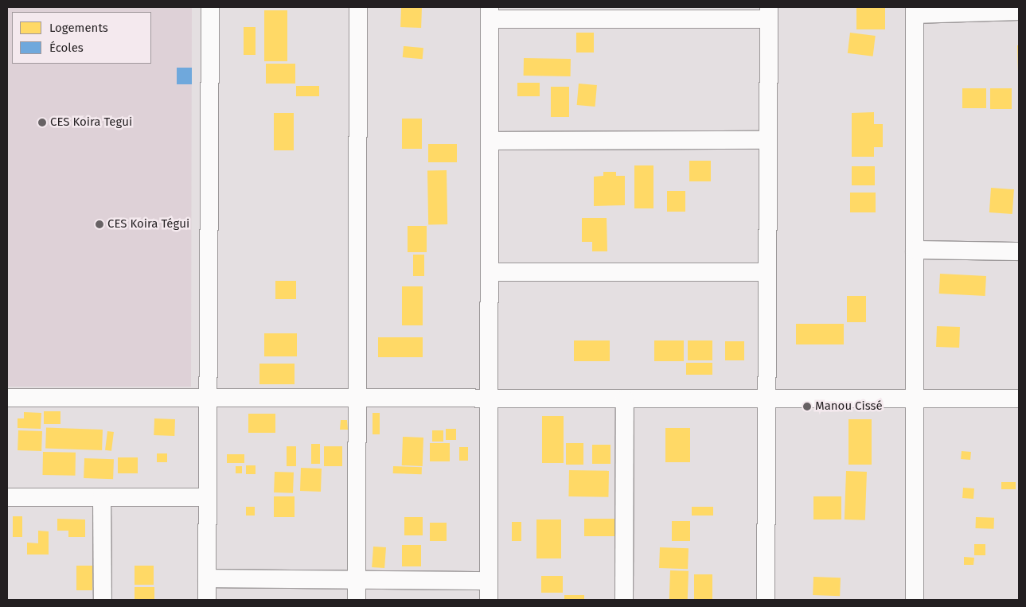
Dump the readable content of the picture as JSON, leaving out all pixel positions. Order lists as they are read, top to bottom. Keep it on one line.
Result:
{"places":["CES Koira Tegui","CES Koira Tégui","Manou Cissé"],"legend":["Logements","Écoles"]}
